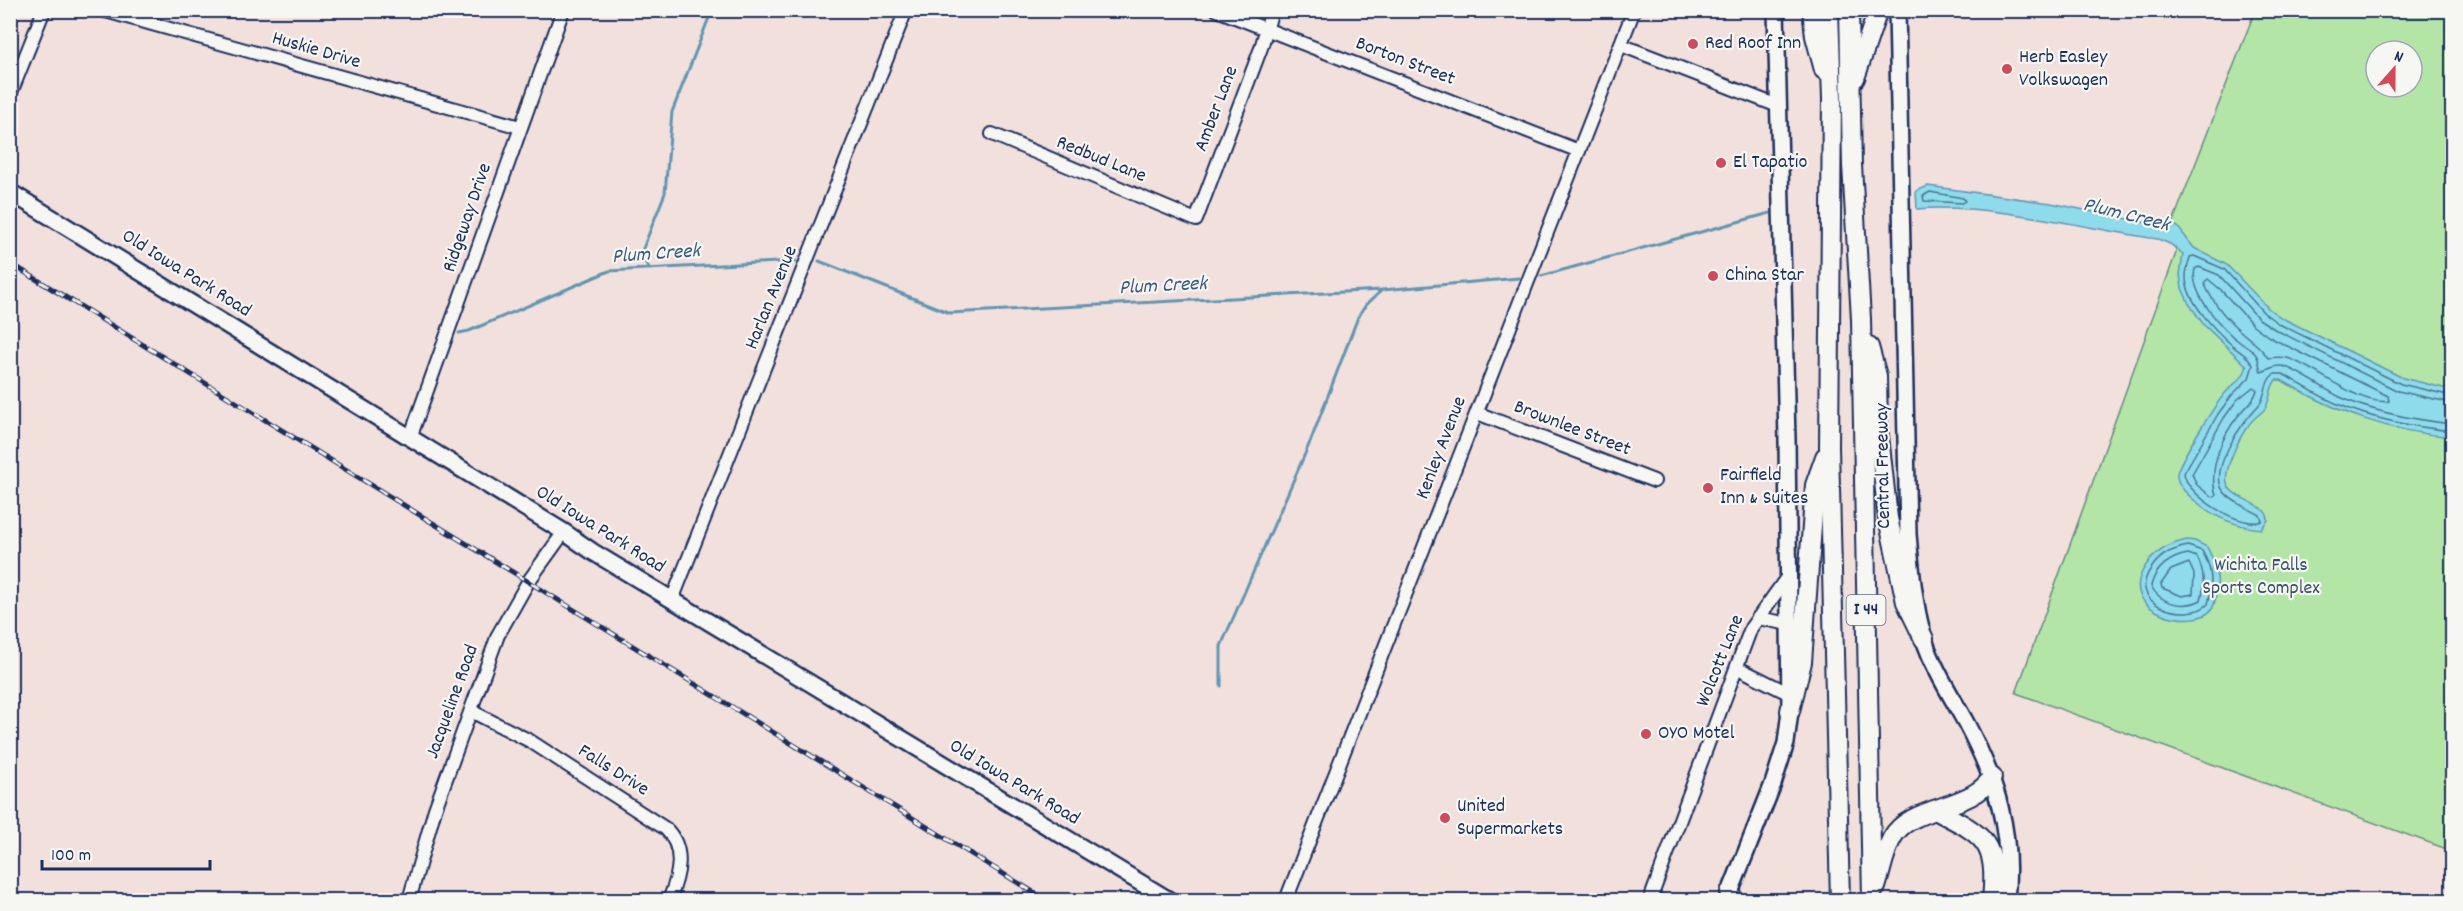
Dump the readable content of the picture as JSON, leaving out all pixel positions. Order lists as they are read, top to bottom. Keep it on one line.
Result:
{"streets":{"highway":["Central Freeway","I 44"],"main road":["Old Iowa Park Road"],"street":["Huskie Drive","Borton Street","Amber Lane","Redbud Lane","Ridgeway Drive","Harlan Avenue","Brownlee Street","Kenley Avenue","Wolcott Lane","Jacqueline Road","Falls Drive"]},"crossings":[["Huskie Drive","Ridgeway Drive"],["Borton Street","Amber Lane"],["Borton Street","Kenley Avenue"],["Amber Lane","Redbud Lane"],["Ridgeway Drive","Old Iowa Park Road"],["Old Iowa Park Road","Harlan Avenue"],["Old Iowa Park Road","Jacqueline Road"],["Brownlee Street","Kenley Avenue"],["Jacqueline Road","Falls Drive"]],"water":["Plum Creek"],"parks":["Wichita Falls Sports Complex"],"places":["Red Roof Inn","Herb Easley Volkswagen","El Tapatio","China Star","Fairfield Inn & Suites","OYO Motel","United Supermarkets"],"scale_bar":"100 m","north":"top"}
